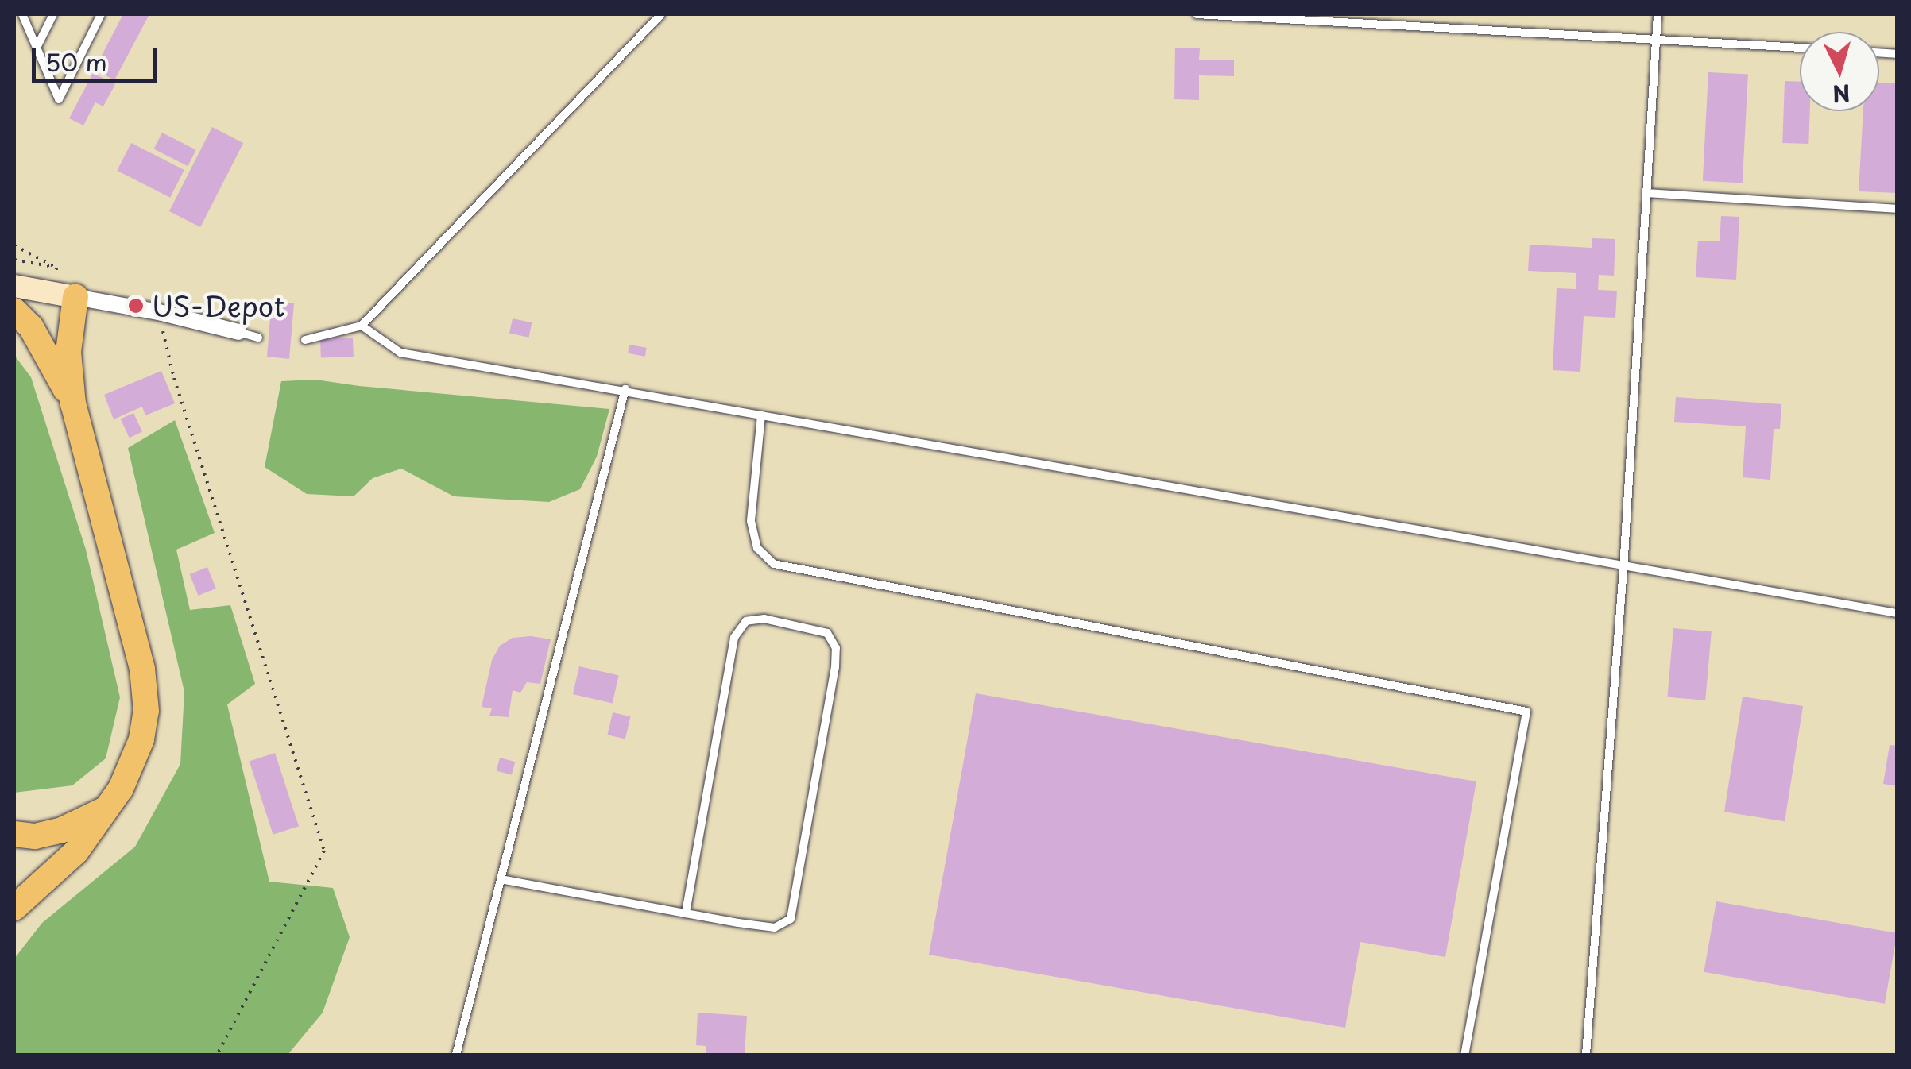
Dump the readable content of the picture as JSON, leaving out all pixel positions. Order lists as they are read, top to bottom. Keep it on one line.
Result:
{"places":["US-Depot"],"scale_bar":"50 m","north":"bottom"}
